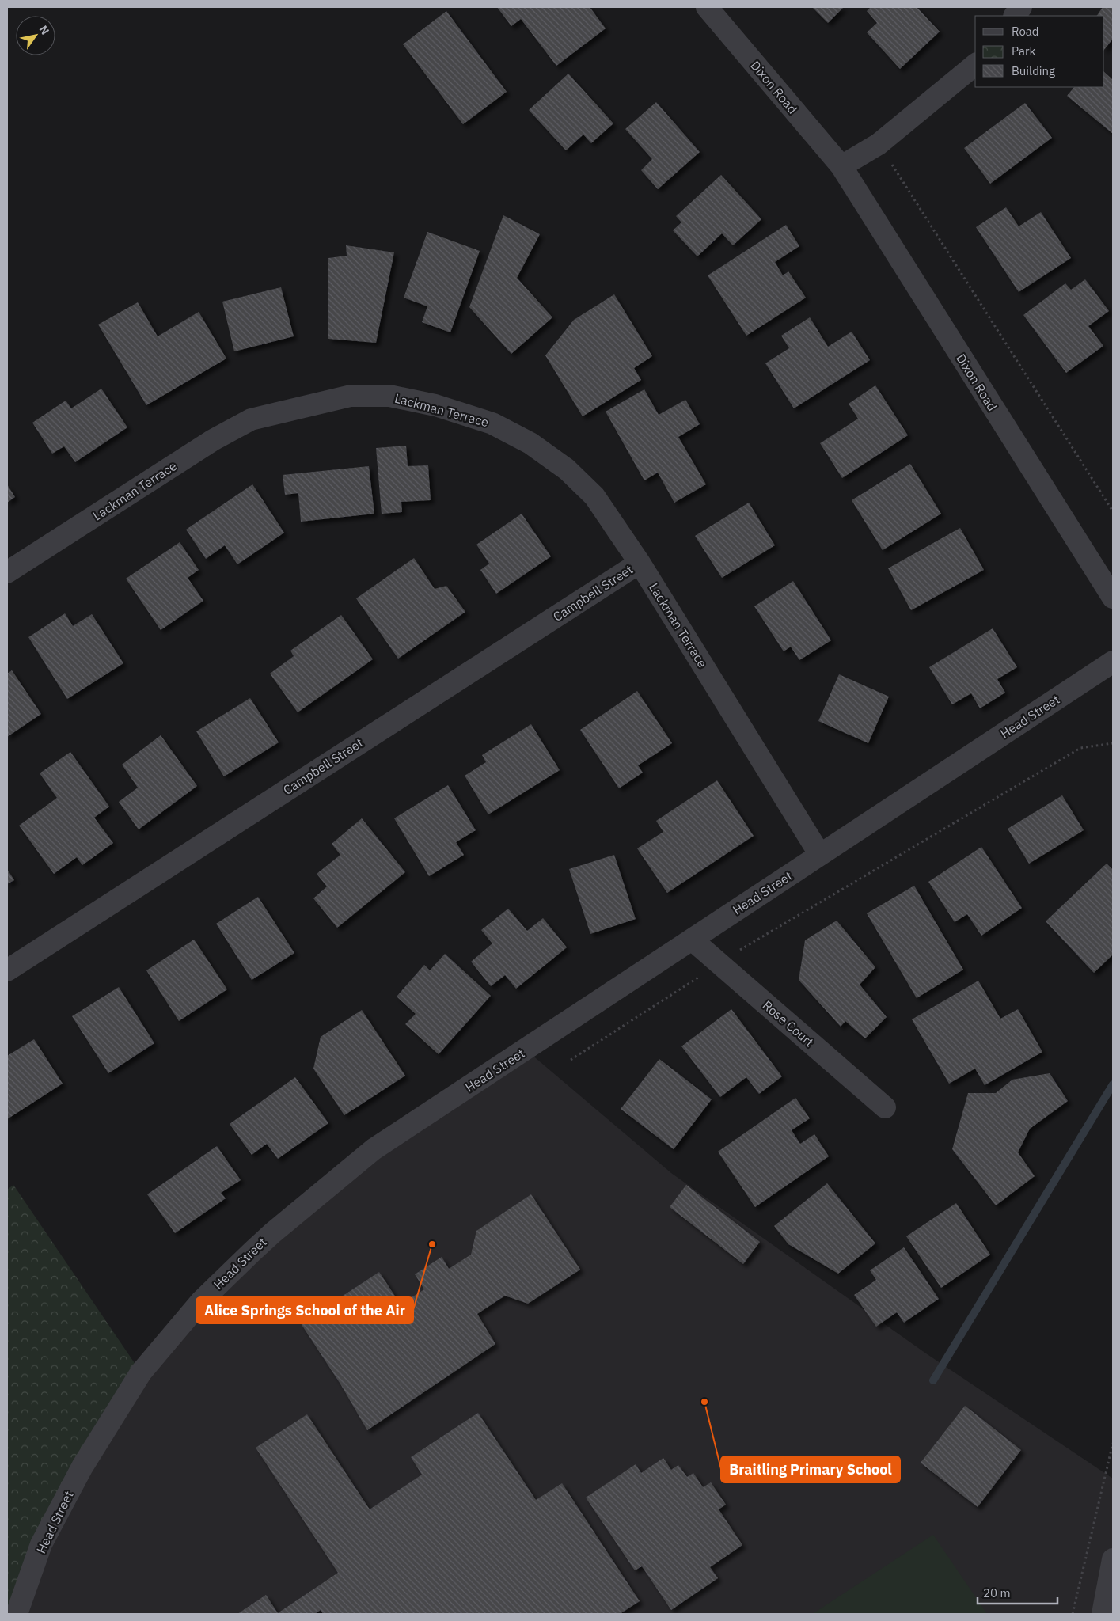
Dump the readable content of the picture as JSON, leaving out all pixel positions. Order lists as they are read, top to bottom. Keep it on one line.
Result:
{"streets":{"street":["Dixon Road","Lackman Terrace","Campbell Street","Head Street","Rose Court"]},"crossings":[["Lackman Terrace","Campbell Street"],["Lackman Terrace","Head Street"],["Head Street","Rose Court"]],"places":["Alice Springs School of the Air","Braitling Primary School"],"legend":["Road","Park","Building"],"scale_bar":"20 m","north":"top right"}
